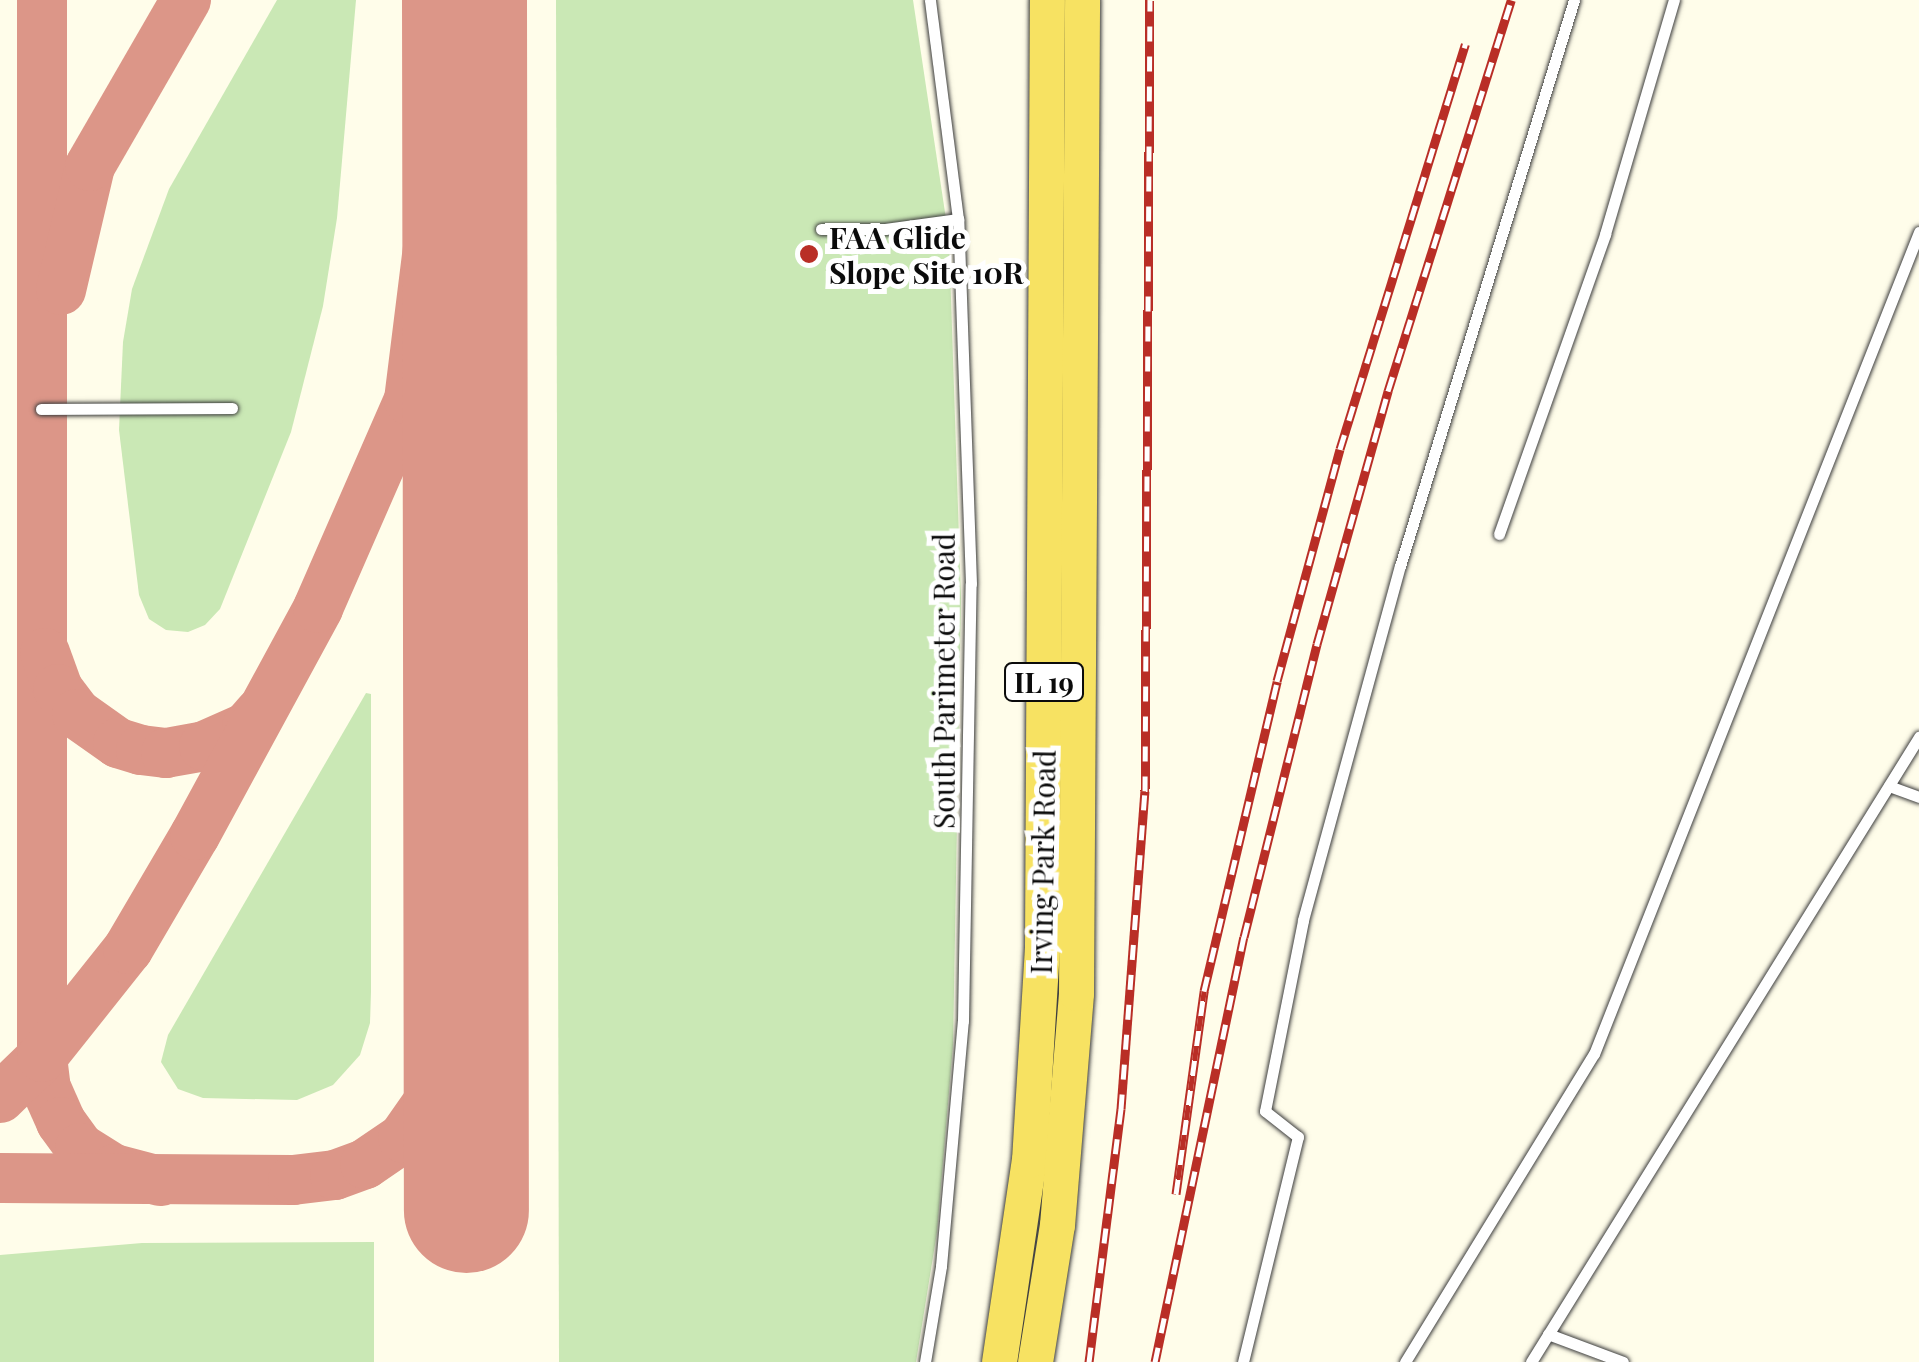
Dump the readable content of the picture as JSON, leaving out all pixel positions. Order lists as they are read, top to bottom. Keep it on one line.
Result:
{"streets":{"main road":["IL 19","Irving Park Road"],"lane":["South Parimeter Road"]},"places":["FAA Glide Slope Site 10R"]}
